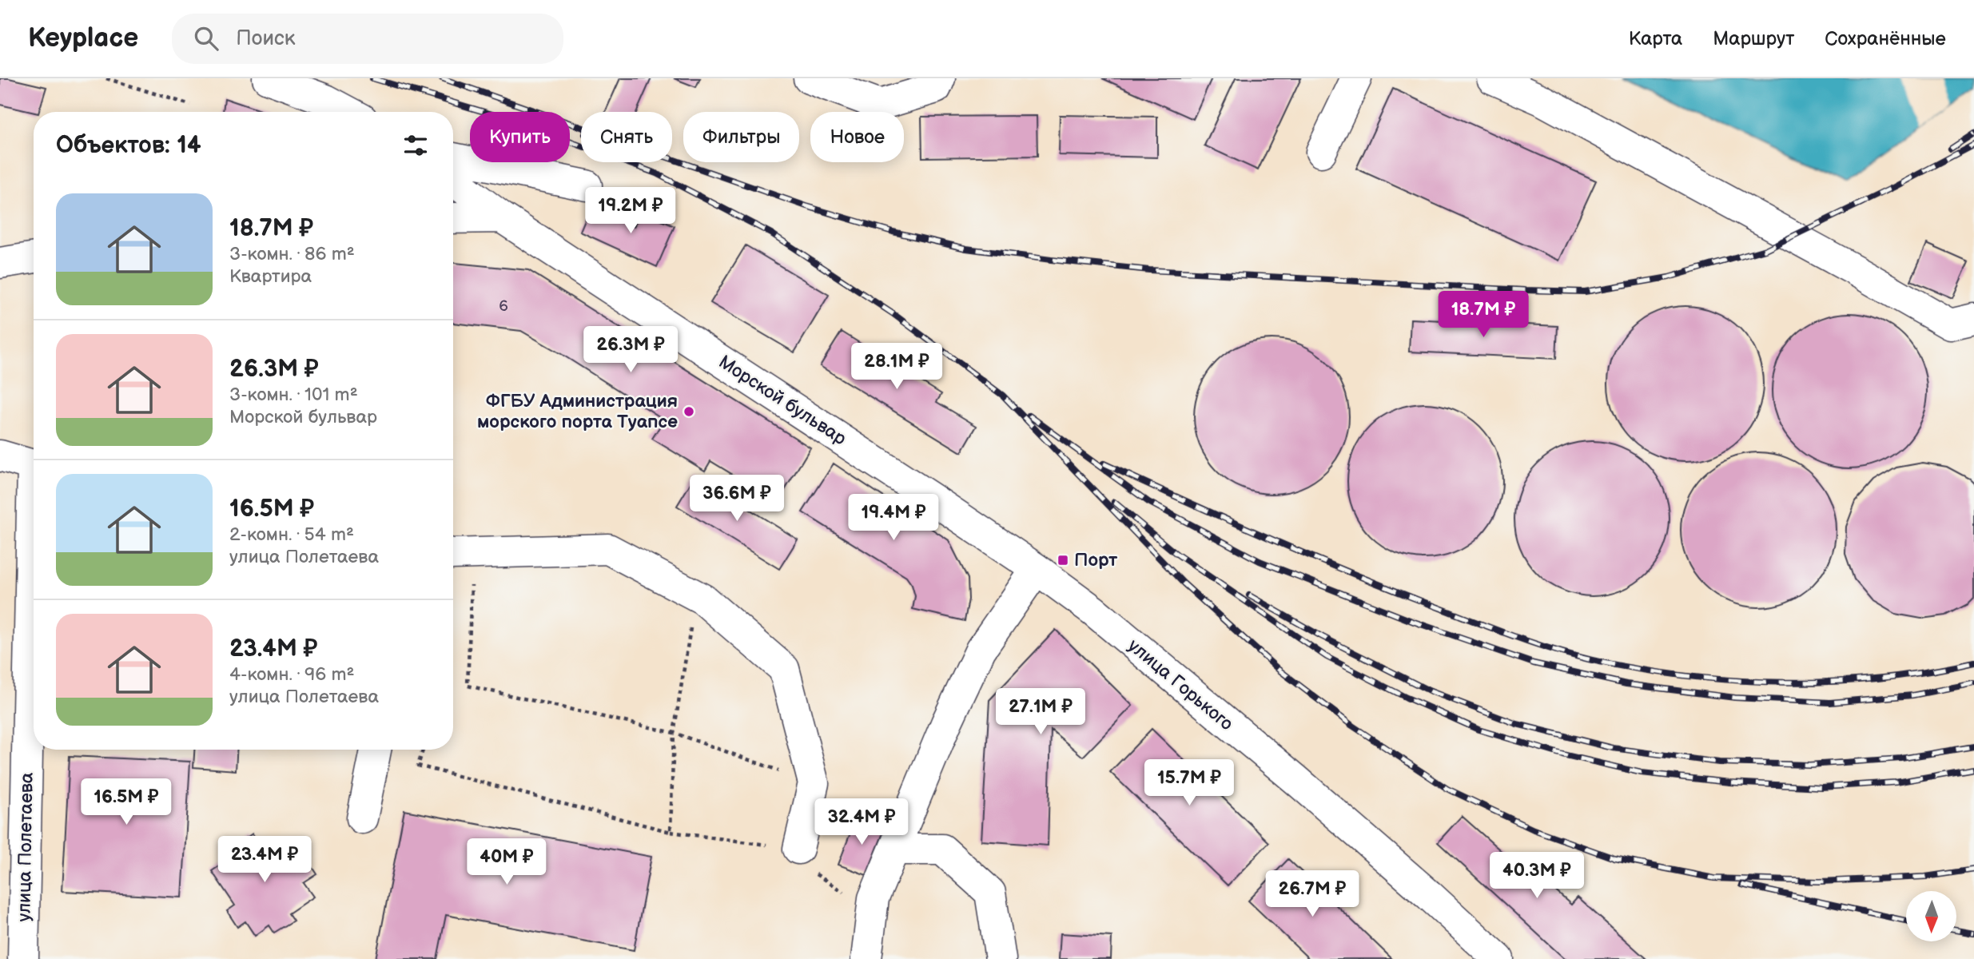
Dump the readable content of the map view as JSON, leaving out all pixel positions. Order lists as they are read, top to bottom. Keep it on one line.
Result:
{"streets":{"street":["Морской бульвар","улица Горького","улица Полетаева"]},"crossings":[["Морской бульвар","улица Горького"]],"places":{"other":["ФГБУ Администрация морского порта Туапсе"],"transit":["Порт"]},"house_numbers":["6"],"north":"bottom","page":{"header":"Keyplace","search":"Поиск","nav":["Карта","Маршрут","Сохранённые"],"chip":["Купить","Снять","Фильтры","Новое"],"heading":"Объектов: 14","list":[{"name":"18.7M ₽","note":"3-комн. · 86 m² · Квартира"},{"name":"26.3M ₽","note":"3-комн. · 101 m² · Морской бульвар"},{"name":"16.5M ₽","note":"2-комн. · 54 m² · улица Полетаева"},{"name":"23.4M ₽","note":"4-комн. · 96 m² · улица Полетаева"}],"price":["19.2M ₽","18.7M ₽","26.3M ₽","28.1M ₽","36.6M ₽","19.4M ₽","27.1M ₽","15.7M ₽","16.5M ₽","32.4M ₽","23.4M ₽","40M ₽","40.3M ₽","26.7M ₽"]}}
